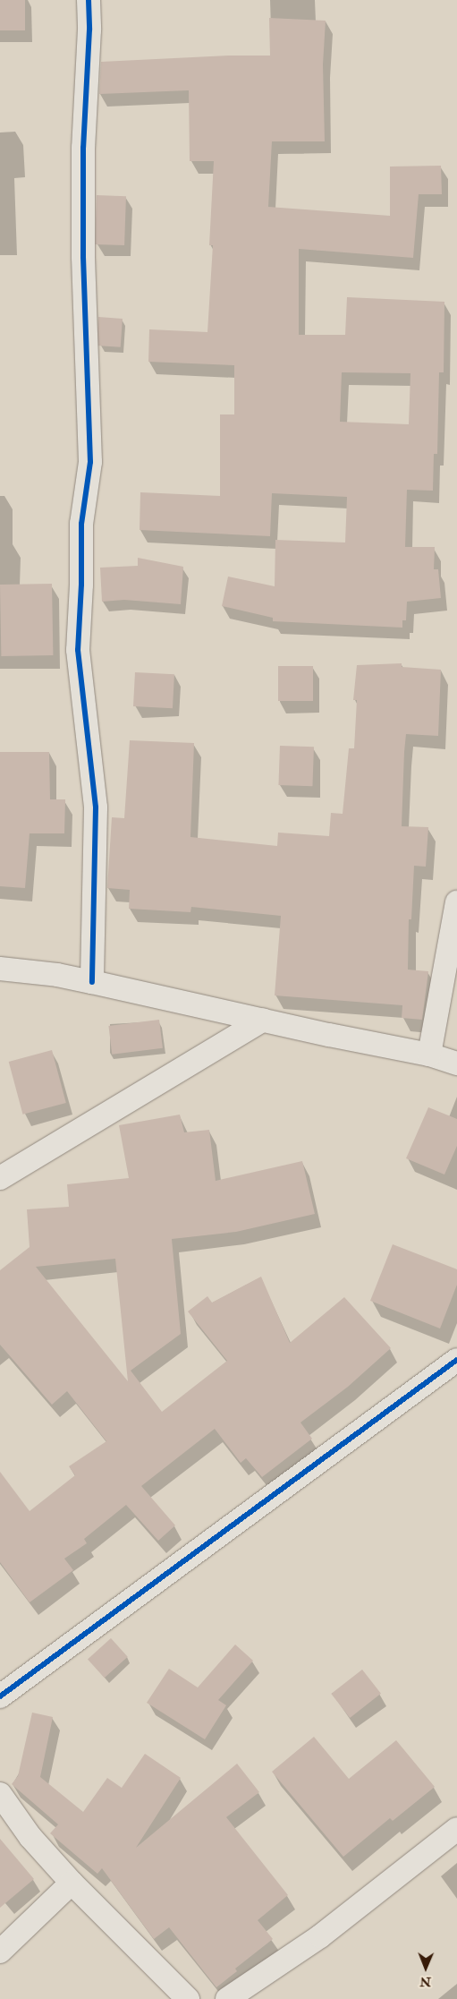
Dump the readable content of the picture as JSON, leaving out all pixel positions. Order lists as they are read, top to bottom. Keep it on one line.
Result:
{"north":"bottom"}
